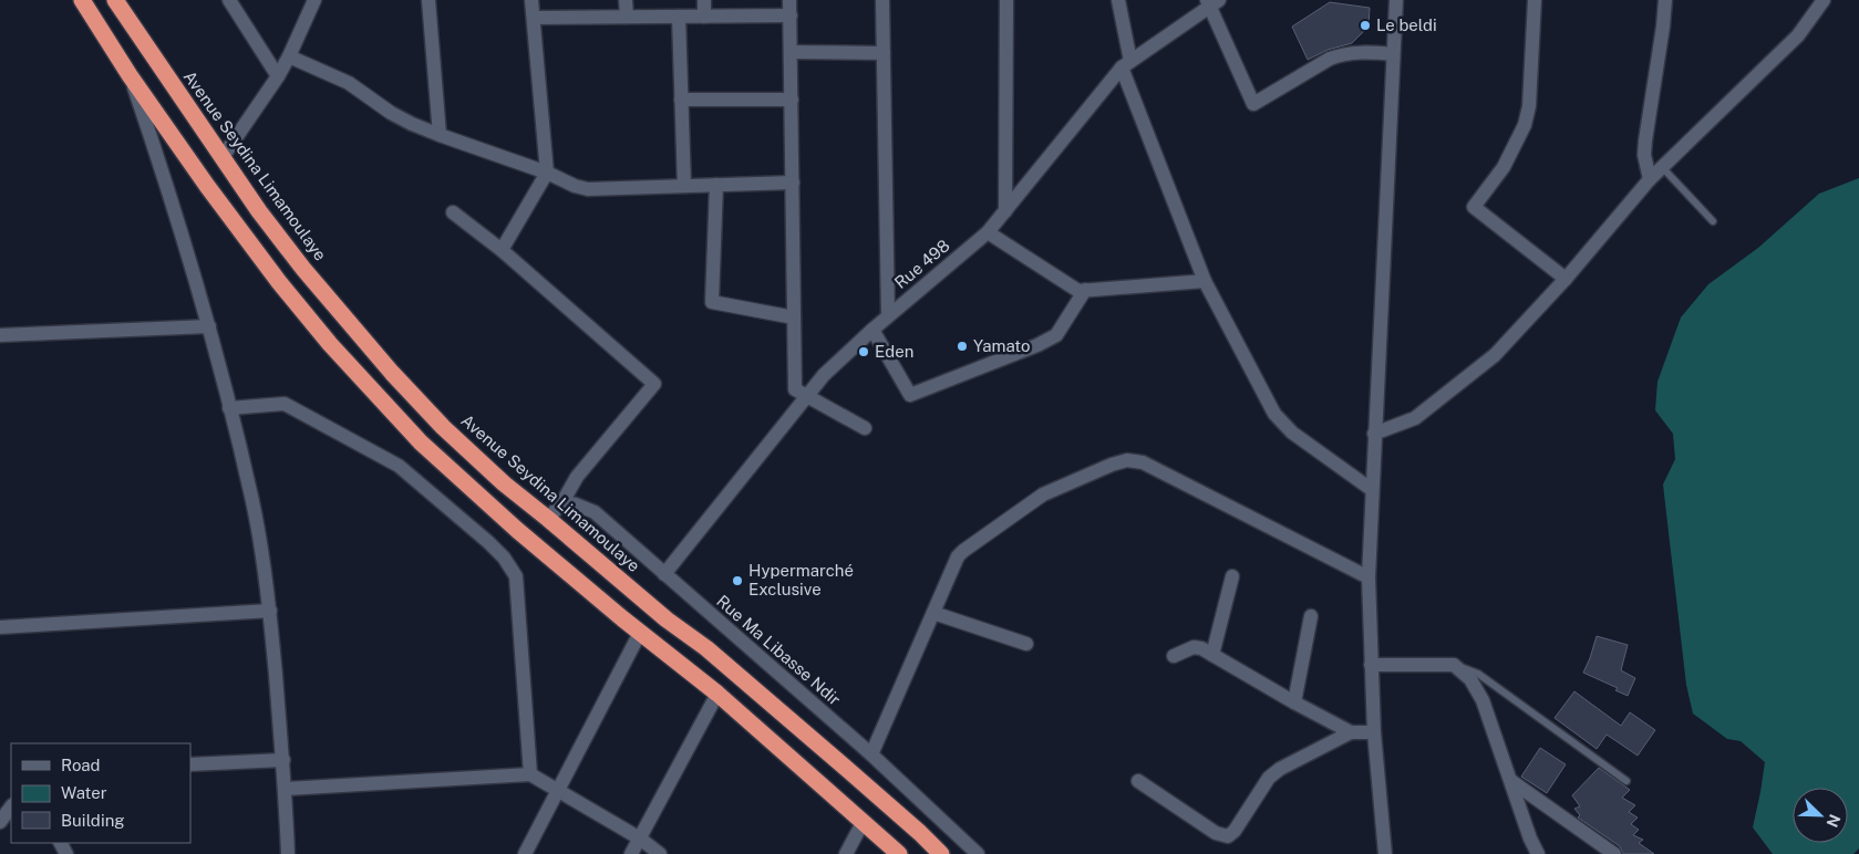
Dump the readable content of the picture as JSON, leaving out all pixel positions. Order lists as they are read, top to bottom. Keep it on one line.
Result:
{"streets":{"highway":["Avenue Seydina Limamoulaye"],"street":["Rue 498","Rue Ma Libasse Ndir"]},"crossings":[["Rue 498","Rue Ma Libasse Ndir"]],"places":["Le beldi","Yamato","Eden","Hypermarché Exclusive"],"legend":["Road","Water","Building"],"north":"bottom right"}
